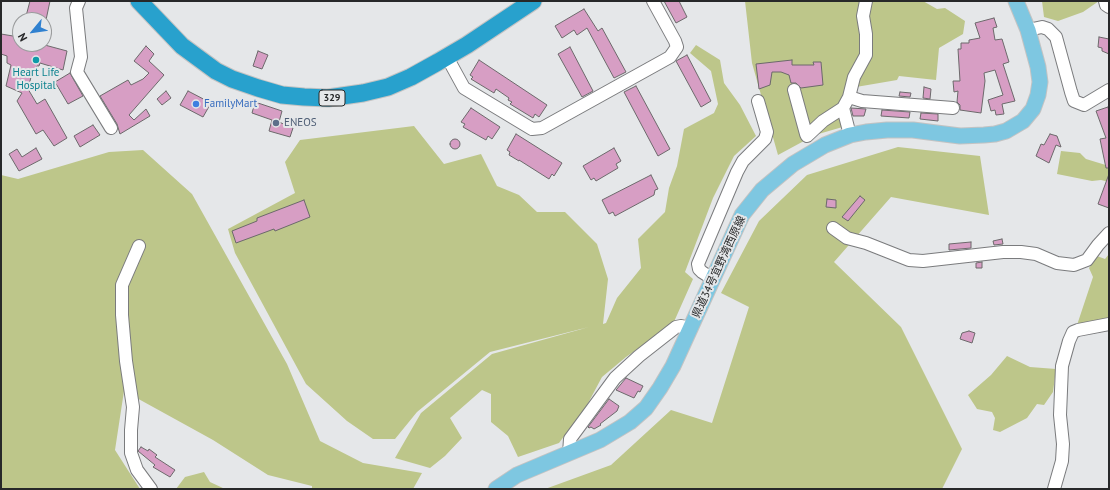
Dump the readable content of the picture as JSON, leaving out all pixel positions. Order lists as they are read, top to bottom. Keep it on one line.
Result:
{"streets":{"highway":["329"],"main road":["県道34号宜野湾西原線"]},"places":["Heart Life Hospital","FamilyMart","ENEOS"],"north":"bottom left"}
